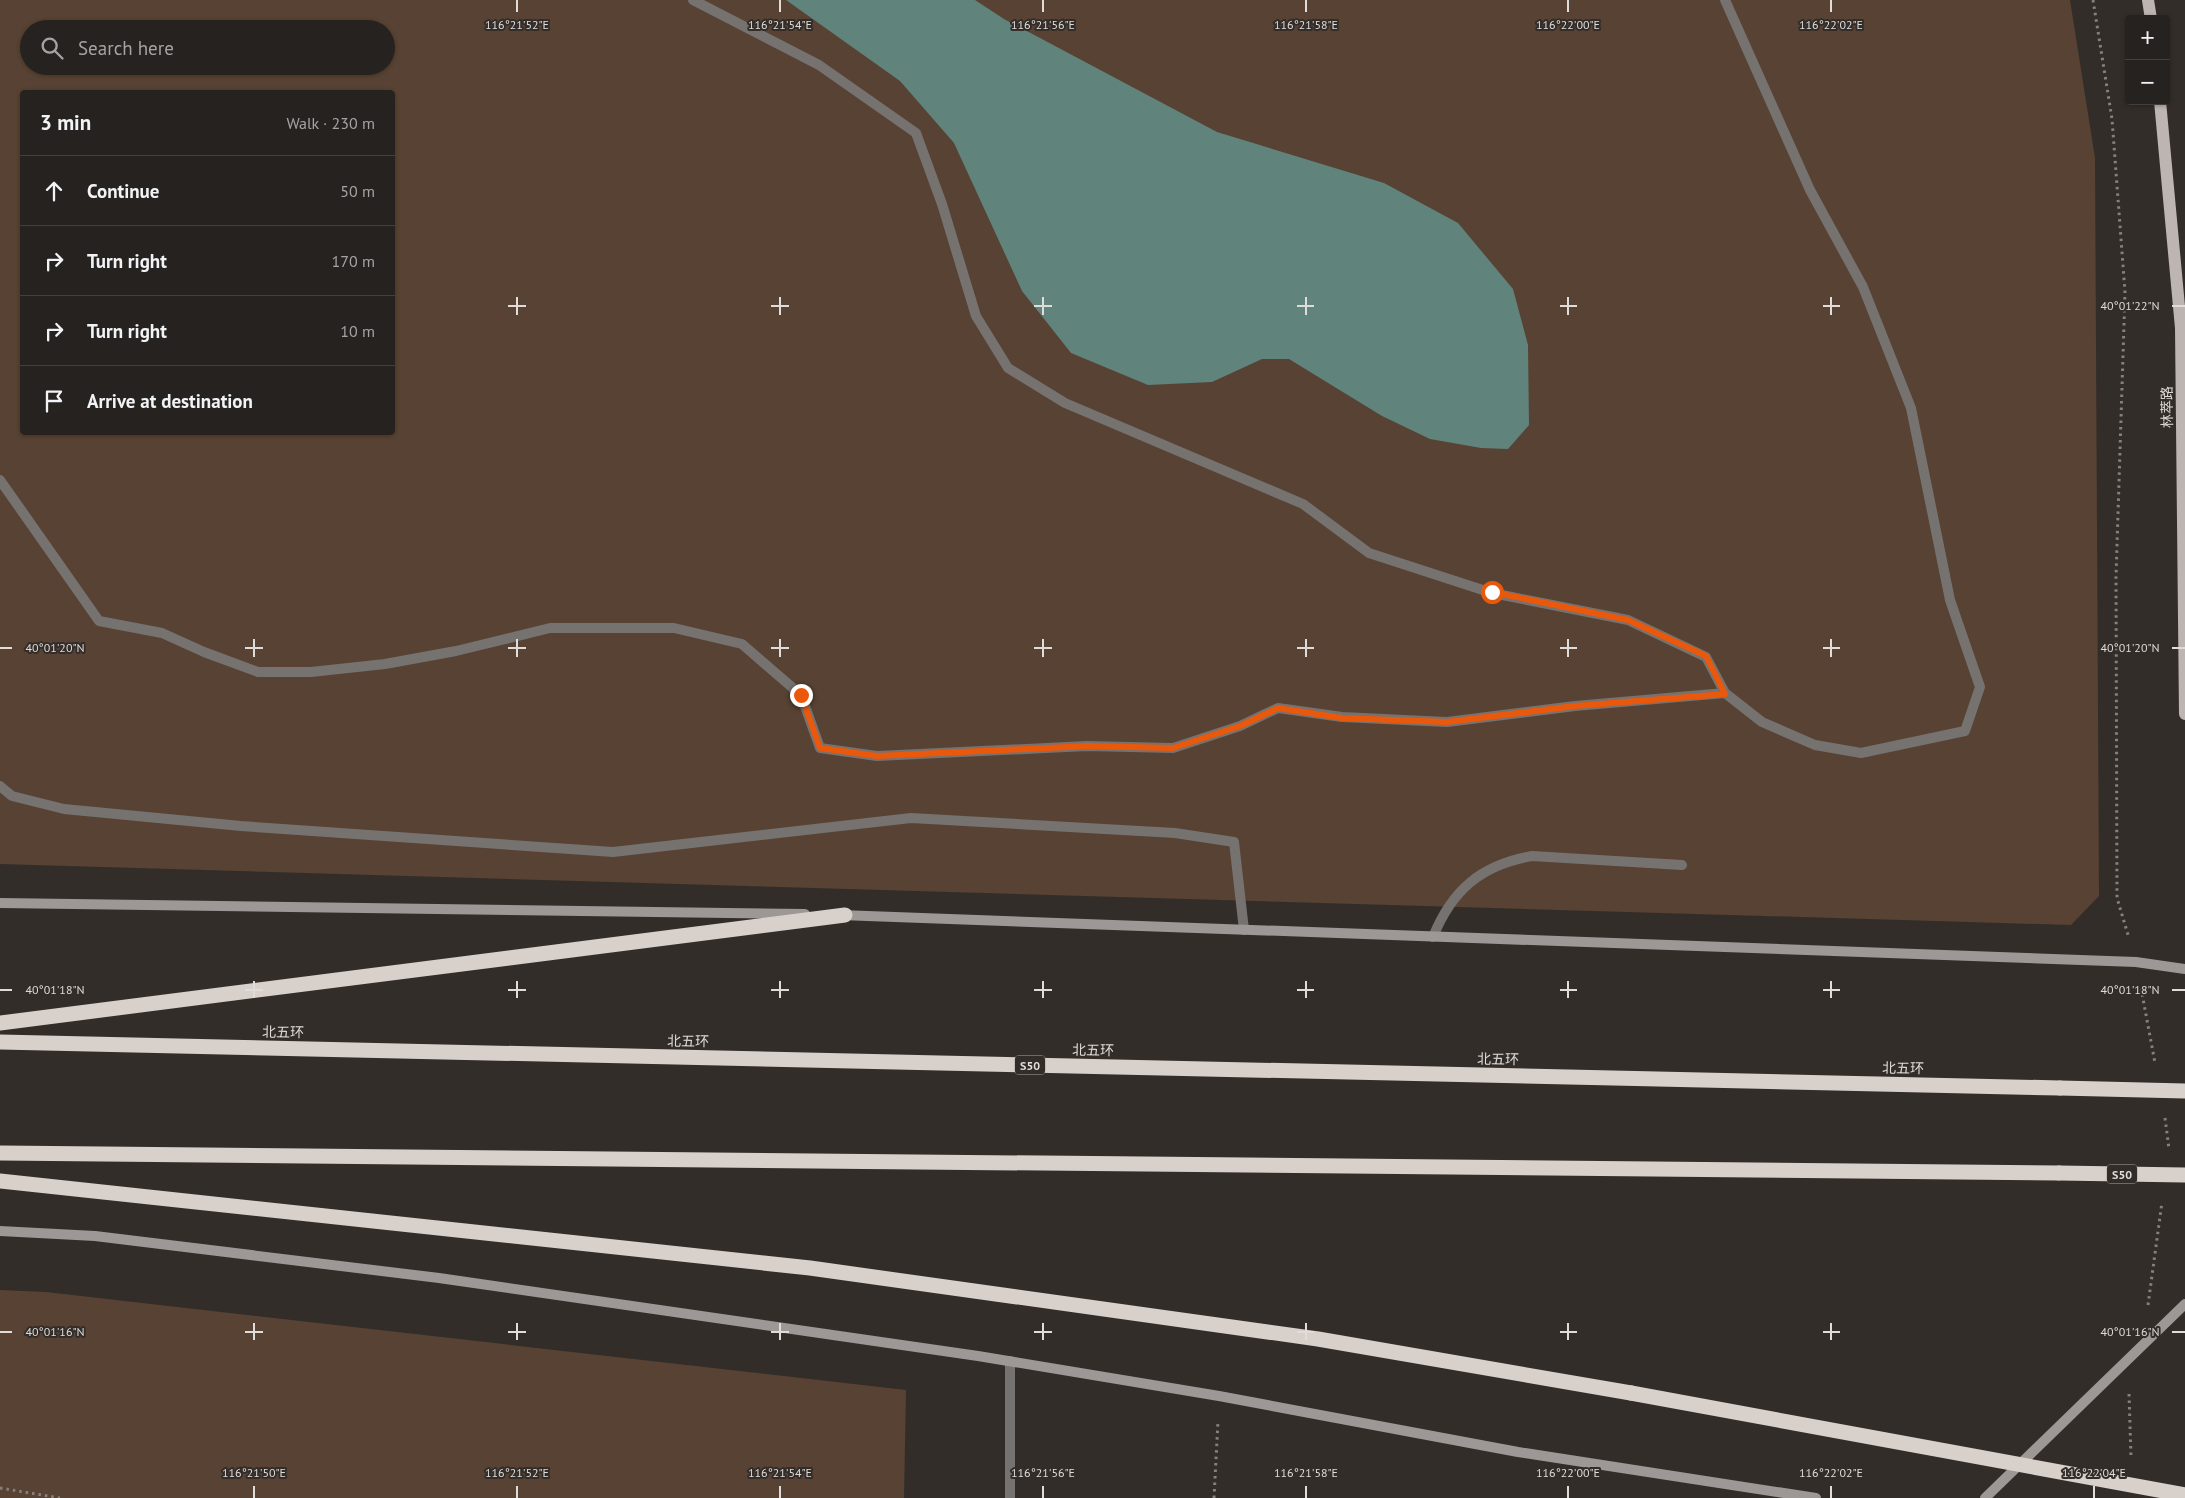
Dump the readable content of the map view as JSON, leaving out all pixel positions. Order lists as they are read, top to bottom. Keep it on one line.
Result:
{"streets":{"highway":["北五环","S50"],"main road":["林萃路"]},"page":{"map_buttons":["+","−"],"search":"Search here","heading":["3 min","Walk · 230 m"],"list":[["Continue","50 m"],["Turn right","170 m"],["Turn right","10 m"],"Arrive at destination"]},"coordinates":["116°21'52\"E","116°21'54\"E","116°21'56\"E","116°21'58\"E","116°22'00\"E","116°22'02\"E","40°01'22\"N","40°01'20\"N","40°01'18\"N","40°01'16\"N","116°21'50\"E","116°22'04\"E"]}
